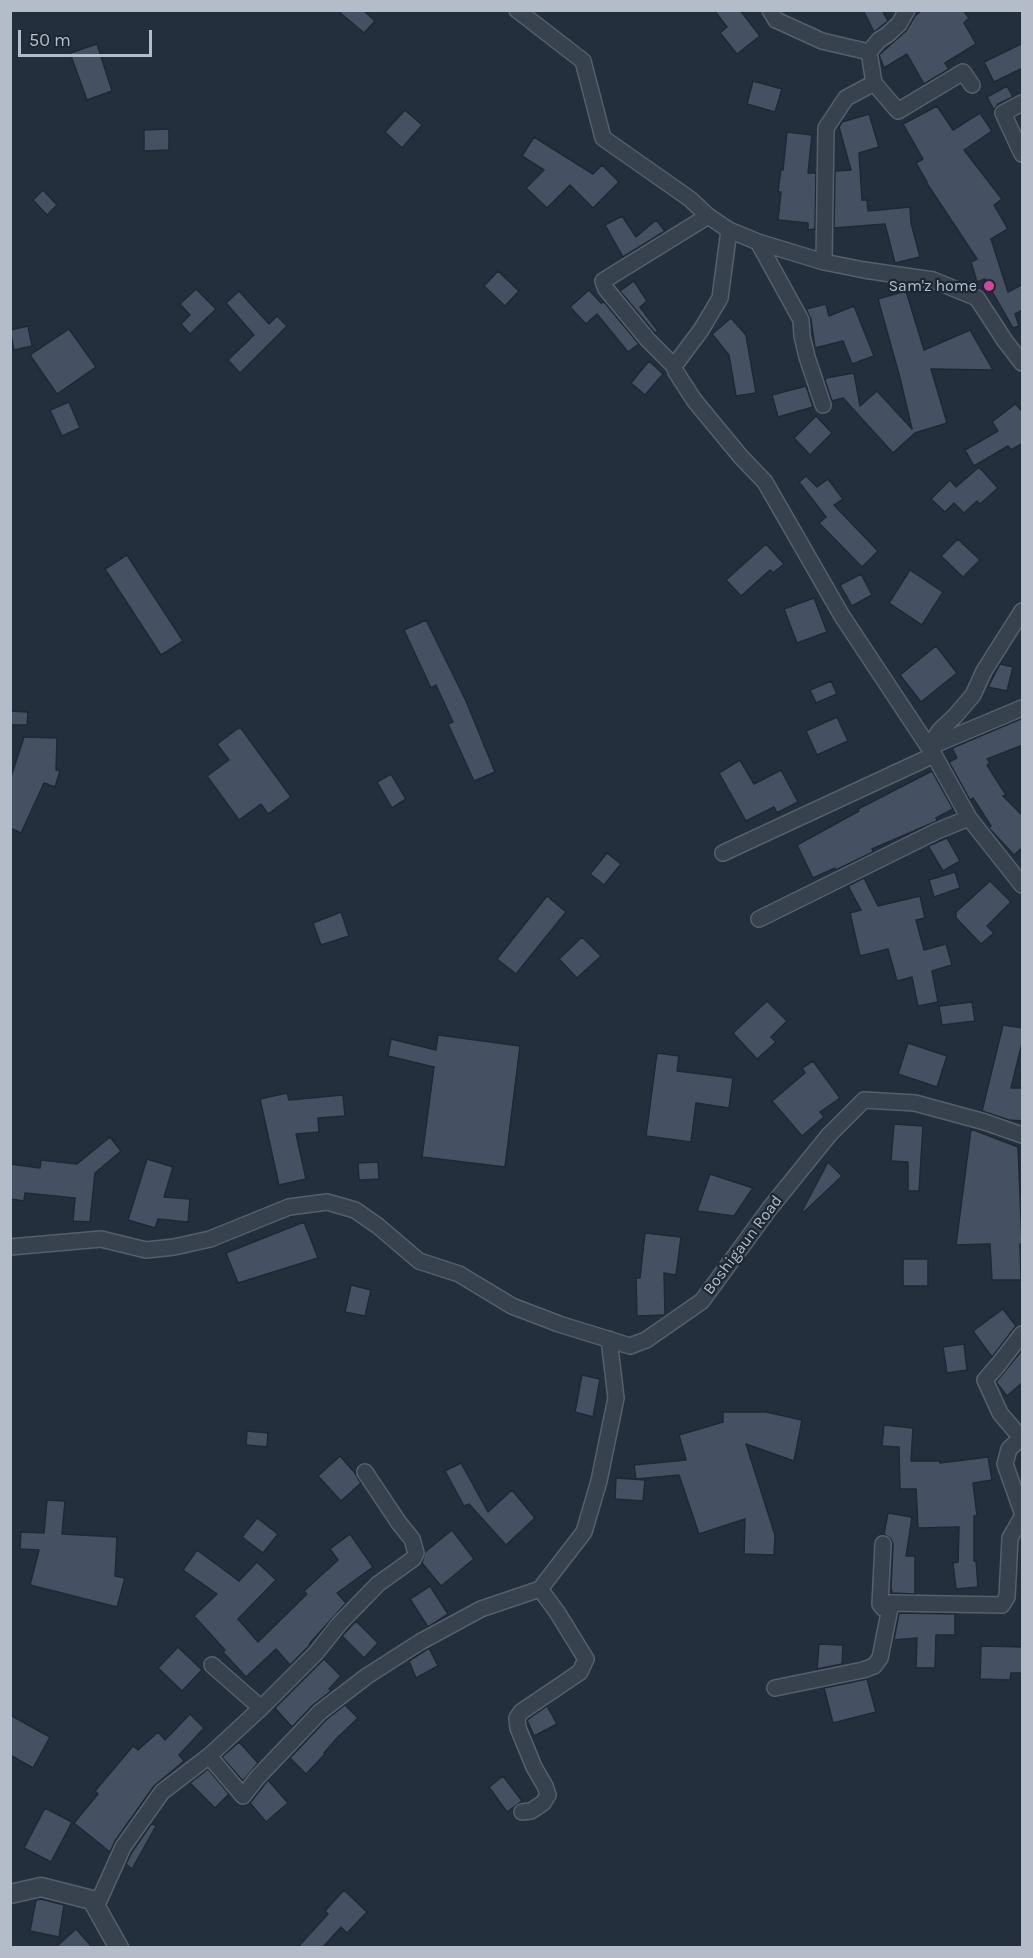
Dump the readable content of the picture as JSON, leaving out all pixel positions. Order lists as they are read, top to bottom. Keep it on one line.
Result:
{"streets":{"street":["Boshigaun Road"]},"places":["Sam'z home"],"scale_bar":"50 m"}
